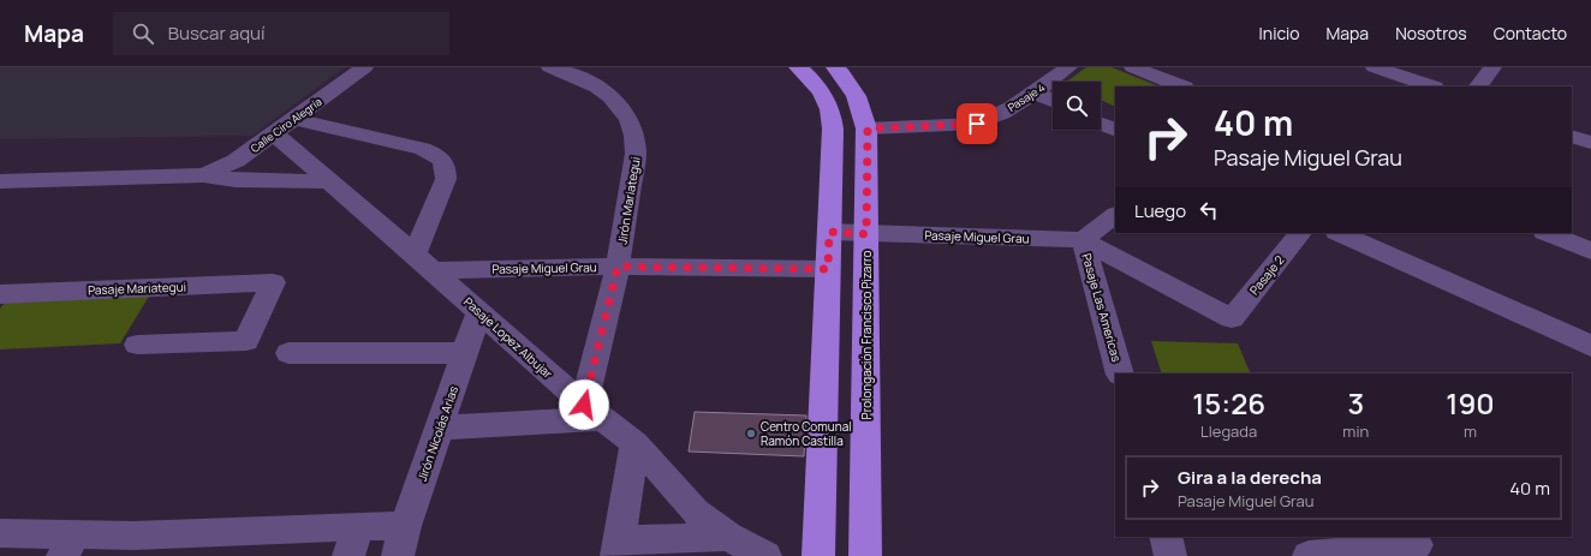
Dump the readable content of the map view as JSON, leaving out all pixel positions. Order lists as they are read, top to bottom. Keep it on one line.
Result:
{"streets":{"main road":["Prolongación Francisco Pizarro"],"street":["Pasaje 4","Calle Ciro Alegría","Jirón Mariategui","Pasaje Miguel Grau","Pasaje 2","Pasaje Mariategui","Pasaje Las Americas","Pasaje Lopez Albujar","Jirón Nicolás Arias"]},"crossings":[["Pasaje 4","Prolongación Francisco Pizarro"],["Calle Ciro Alegría","Pasaje Lopez Albujar"],["Jirón Mariategui","Pasaje Miguel Grau"],["Jirón Mariategui","Pasaje Lopez Albujar"],["Pasaje Miguel Grau","Pasaje 2"],["Pasaje Miguel Grau","Pasaje Las Americas"],["Pasaje Miguel Grau","Prolongación Francisco Pizarro"],["Pasaje Miguel Grau","Pasaje Lopez Albujar"],["Pasaje 2","Pasaje Las Americas"],["Pasaje Lopez Albujar","Jirón Nicolás Arias"]],"places":["Centro Comunal Ramón Castilla"],"page":{"header":"Mapa","search":"Buscar aquí","nav":["Inicio","Mapa","Nosotros","Contacto"],"turn":["40 m","Pasaje Miguel Grau"],"then":"Luego","eta":["15:26","Llegada","3","min","190","m"],"list":[{"name":"Gira a la derecha","note":"Pasaje Miguel Grau","value":"40 m"}]}}
